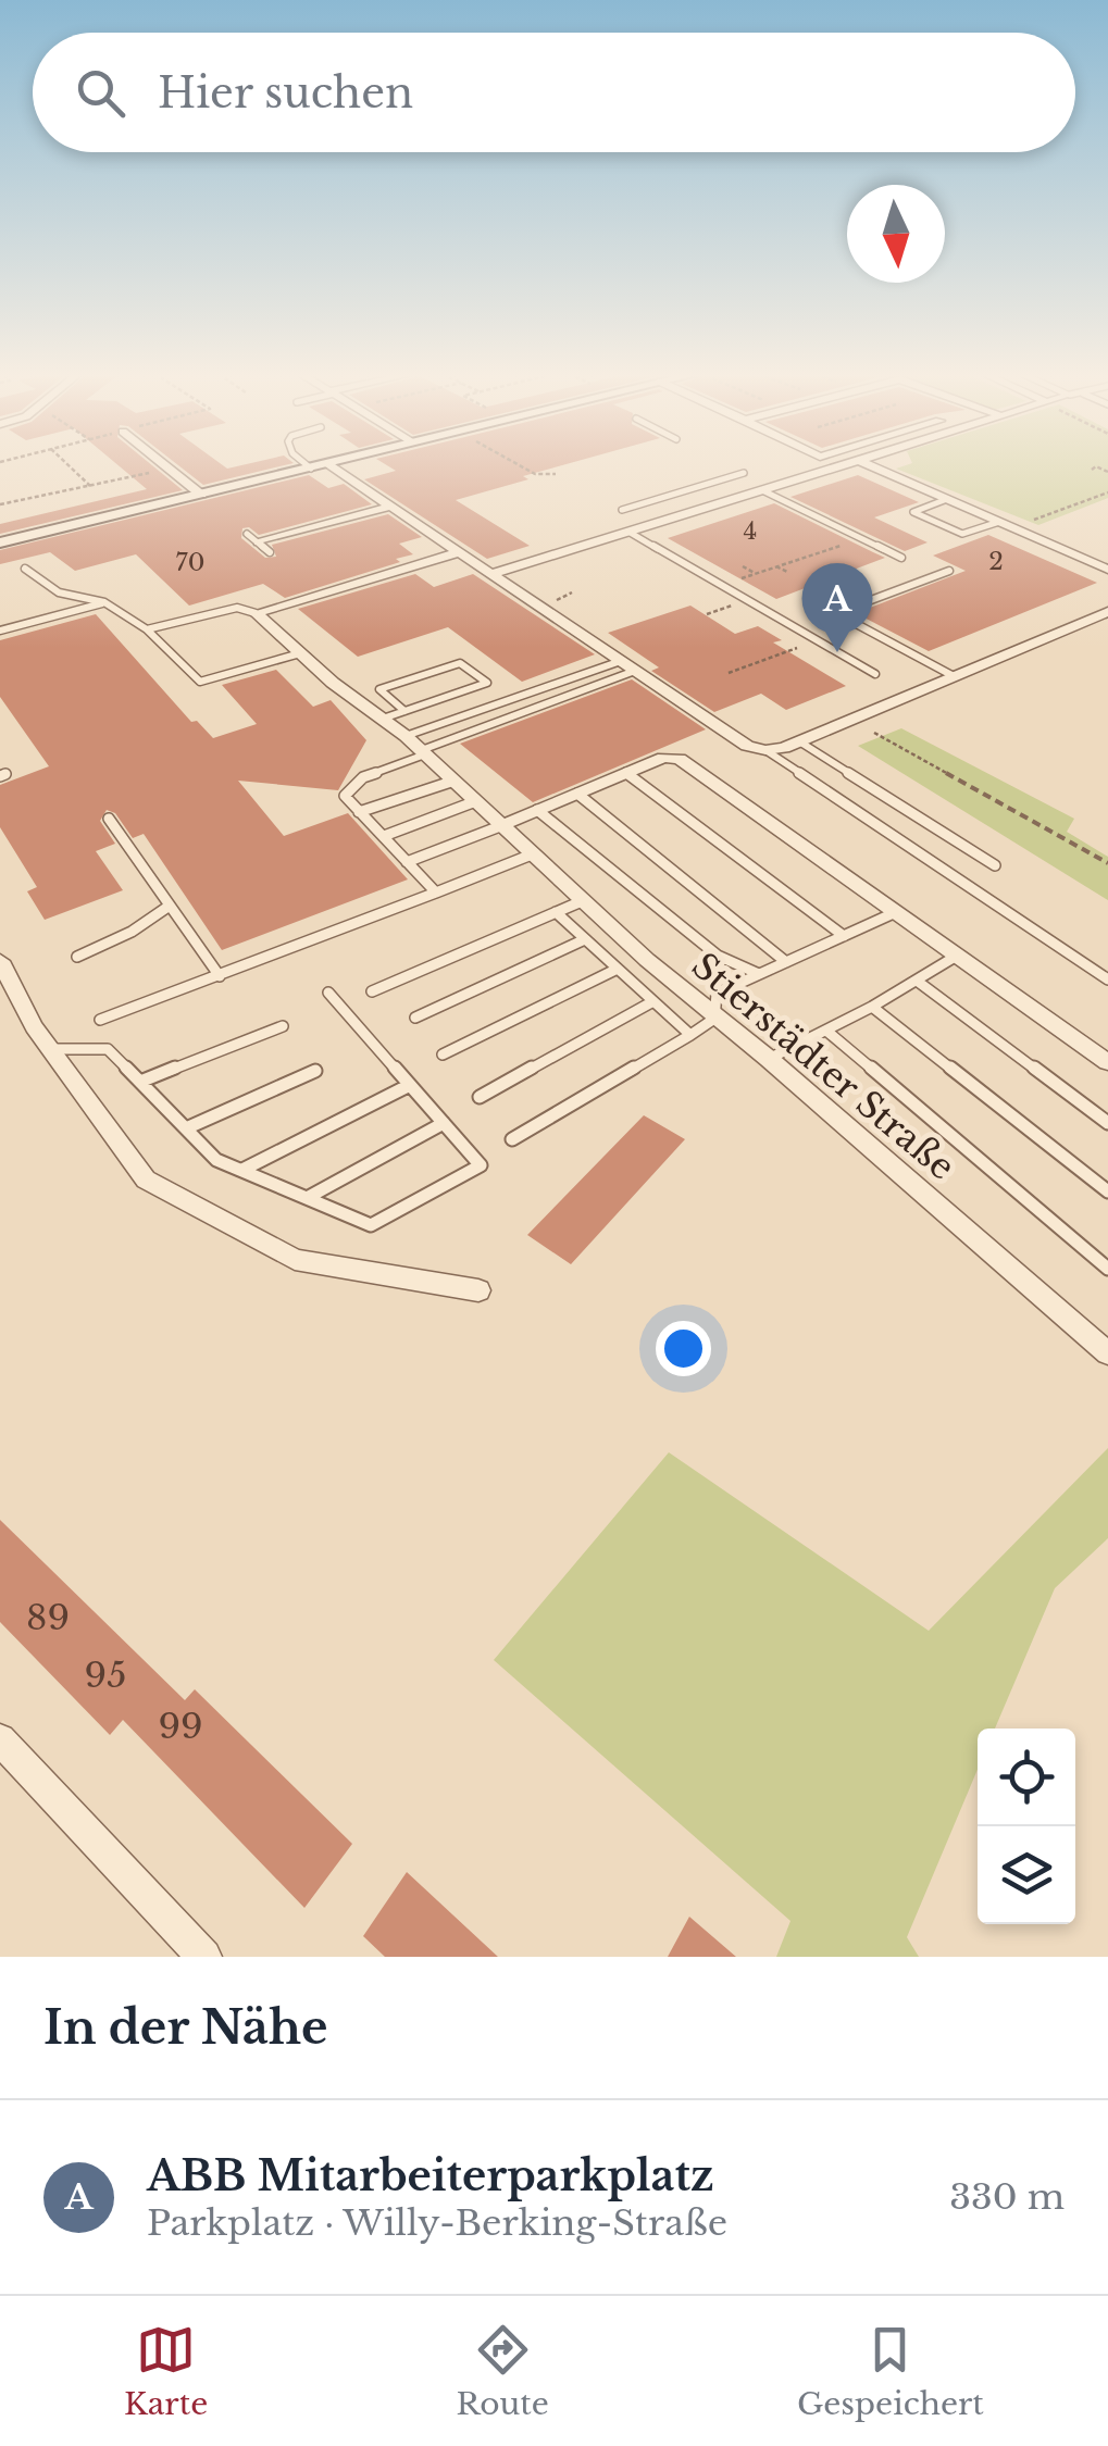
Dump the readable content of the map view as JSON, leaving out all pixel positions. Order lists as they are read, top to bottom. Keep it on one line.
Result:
{"streets":{"street":["Stierstädter Straße"]},"house_numbers":["4","2","70","89","95","99"],"north":"bottom","page":{"search":"Hier suchen","pins":"A","heading":"In der Nähe","list":[{"mark":"A","name":"ABB Mitarbeiterparkplatz","note":"Parkplatz · Willy-Berking-Straße","value":"330 m"}],"nav":["Karte","Route","Gespeichert"]}}
